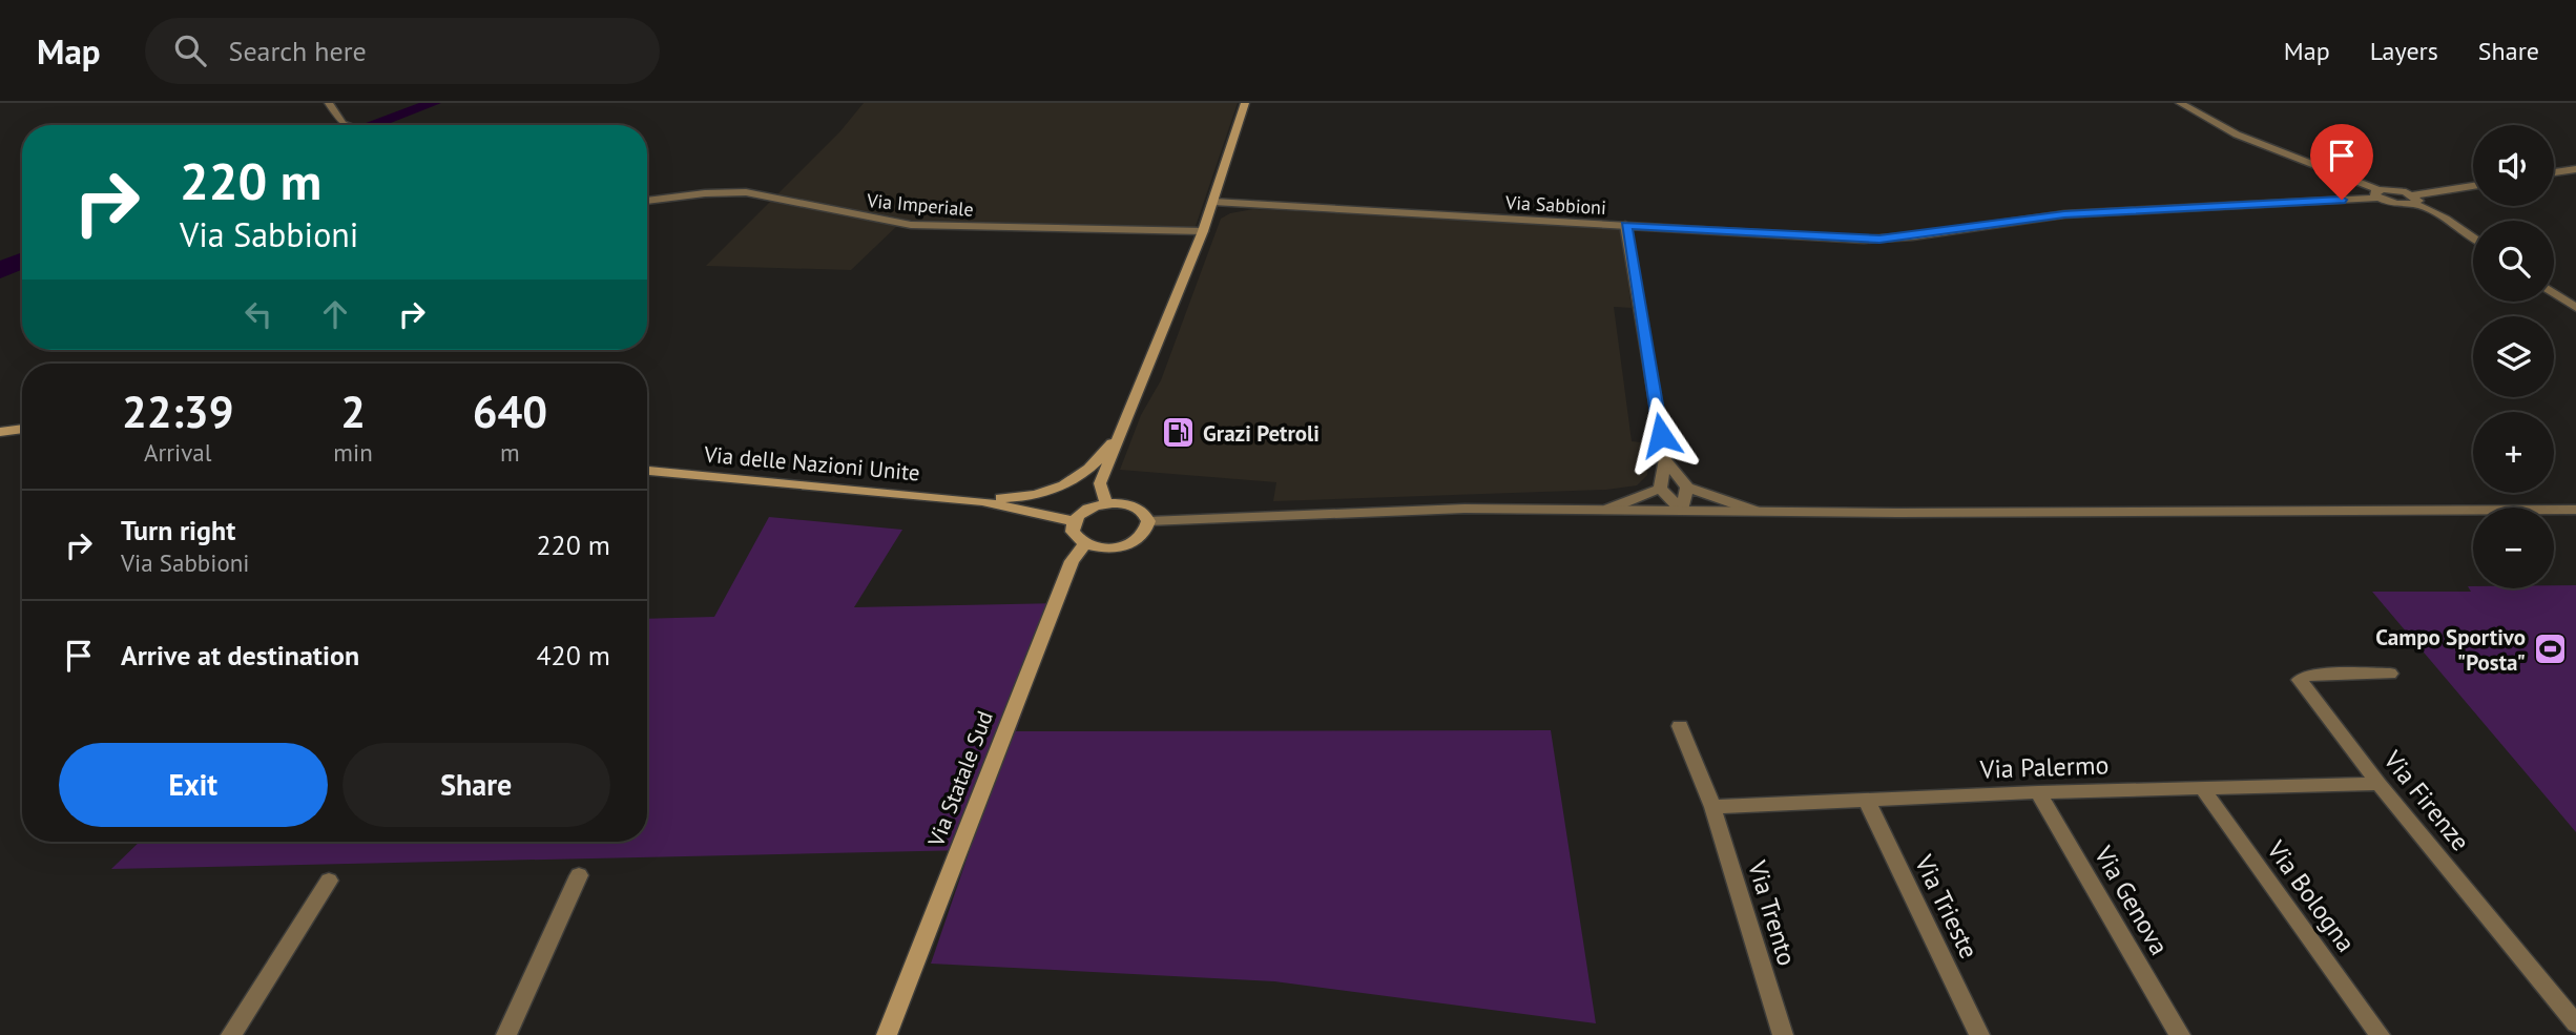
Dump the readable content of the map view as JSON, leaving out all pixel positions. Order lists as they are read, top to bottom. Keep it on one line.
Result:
{"streets":{"main road":["Via delle Nazioni Unite","Via Statale Sud"],"street":["Via Imperiale","Via Sabbioni","Via Palermo","Via Firenze","Via Bologna","Via Genova","Via Trieste","Via Trento"]},"crossings":[["Via delle Nazioni Unite","Via Statale Sud"],["Via Palermo","Via Firenze"],["Via Palermo","Via Bologna"],["Via Palermo","Via Genova"],["Via Palermo","Via Trieste"],["Via Palermo","Via Trento"]],"places":{"fuel station":["Grazi Petroli"],"sports":["Campo Sportivo \"Posta\""]},"page":{"header":"Map","search":"Search here","nav":["Map","Layers","Share"],"map_buttons":["+","−"],"turn":["220 m","Via Sabbioni"],"eta":["22:39","Arrival","2","min","640","m"],"list":[{"name":"Turn right","note":"Via Sabbioni","value":"220 m"},{"name":"Arrive at destination","value":"420 m"}],"buttons":["Exit","Share"]}}
